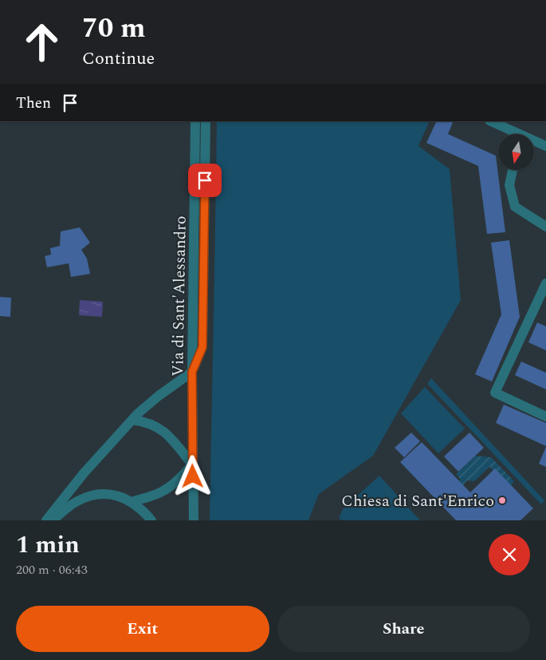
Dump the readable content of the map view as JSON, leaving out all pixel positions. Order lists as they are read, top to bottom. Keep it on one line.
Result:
{"streets":{"street":["Via di Sant'Alessandro"]},"places":["Chiesa di Sant'Enrico"],"north":"bottom","page":{"turn":["70 m","Continue"],"then":"Then","heading":["1 min","200 m · 06:43"],"buttons":["Exit","Share"]}}
